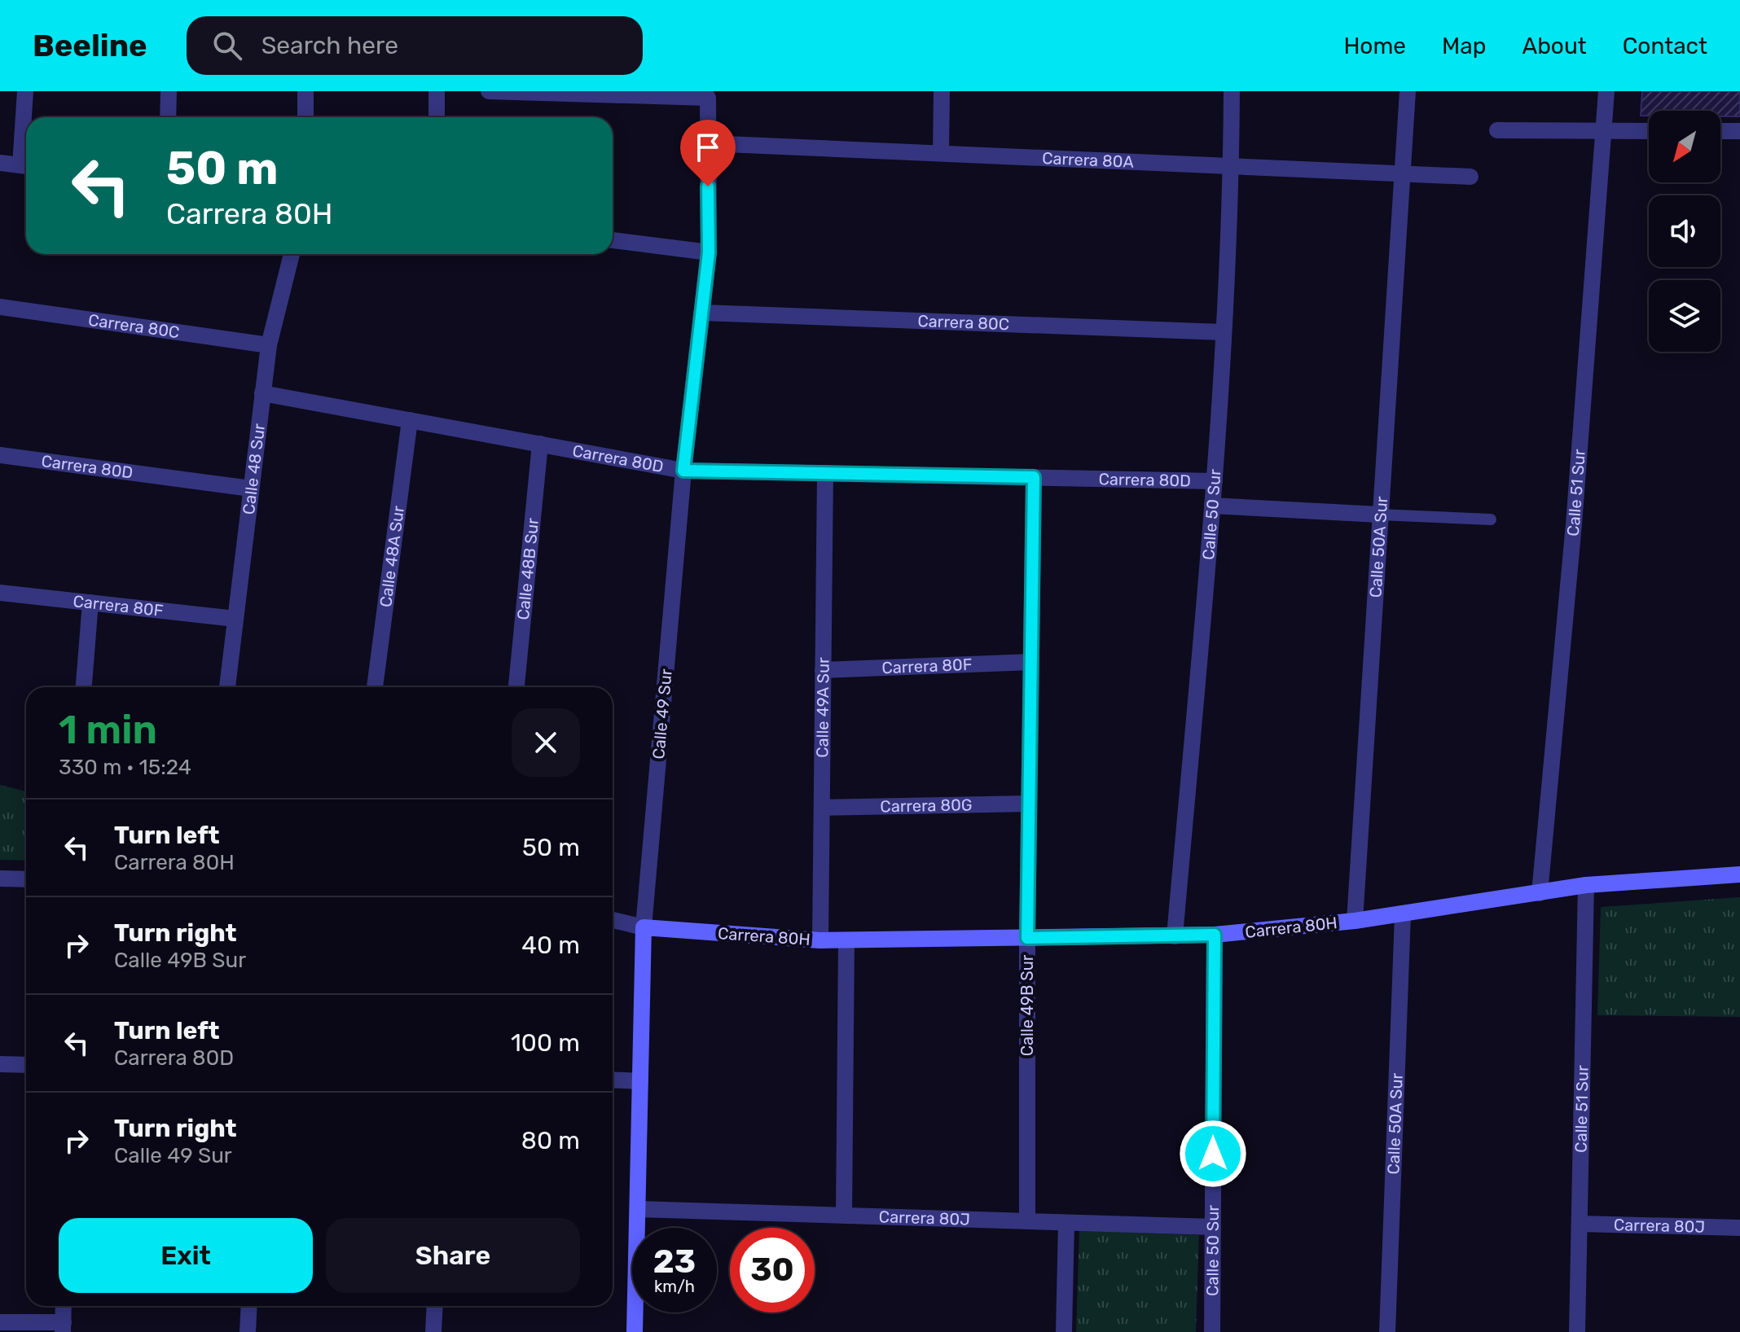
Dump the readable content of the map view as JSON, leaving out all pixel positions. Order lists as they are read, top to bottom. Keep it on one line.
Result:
{"streets":{"street":["Carrera 80A","Carrera 80C","Carrera 80D","Calle 48 Sur","Calle 51 Sur","Calle 50 Sur","Calle 50A Sur","Calle 48A Sur","Calle 48B Sur","Carrera 80F","Calle 49A Sur","Calle 49 Sur","Carrera 80G","Carrera 80H","Calle 49B Sur","Carrera 80J"]},"crossings":[["Carrera 80A","Calle 50 Sur"],["Carrera 80A","Calle 50A Sur"],["Carrera 80A","Calle 49 Sur"],["Carrera 80C","Calle 48 Sur"],["Carrera 80C","Calle 50 Sur"],["Carrera 80C","Calle 49 Sur"],["Carrera 80D","Calle 48 Sur"],["Carrera 80D","Calle 50 Sur"],["Carrera 80D","Calle 48A Sur"],["Carrera 80D","Calle 48B Sur"],["Carrera 80D","Calle 49A Sur"],["Carrera 80D","Calle 49 Sur"],["Carrera 80D","Calle 49B Sur"],["Calle 48 Sur","Carrera 80F"],["Calle 51 Sur","Carrera 80H"],["Calle 51 Sur","Carrera 80J"],["Calle 50 Sur","Carrera 80H"],["Calle 50 Sur","Carrera 80J"],["Calle 50A Sur","Carrera 80H"],["Carrera 80F","Calle 49A Sur"],["Carrera 80F","Calle 49B Sur"],["Calle 49A Sur","Carrera 80G"],["Calle 49A Sur","Carrera 80H"],["Calle 49 Sur","Carrera 80H"],["Calle 49 Sur","Carrera 80J"],["Carrera 80G","Calle 49B Sur"],["Carrera 80H","Calle 49B Sur"],["Calle 49B Sur","Carrera 80J"]],"north":"bottom left","page":{"header":"Beeline","search":"Search here","nav":["Home","Map","About","Contact"],"turn":["50 m","Carrera 80H"],"heading":["1 min","330 m · 15:24"],"list":[{"name":"Turn left","note":"Carrera 80H","value":"50 m"},{"name":"Turn right","note":"Calle 49B Sur","value":"40 m"},{"name":"Turn left","note":"Carrera 80D","value":"100 m"},{"name":"Turn right","note":"Calle 49 Sur","value":"80 m"}],"buttons":["Exit","Share"],"speed":"23 km/h","limit":"30"}}
